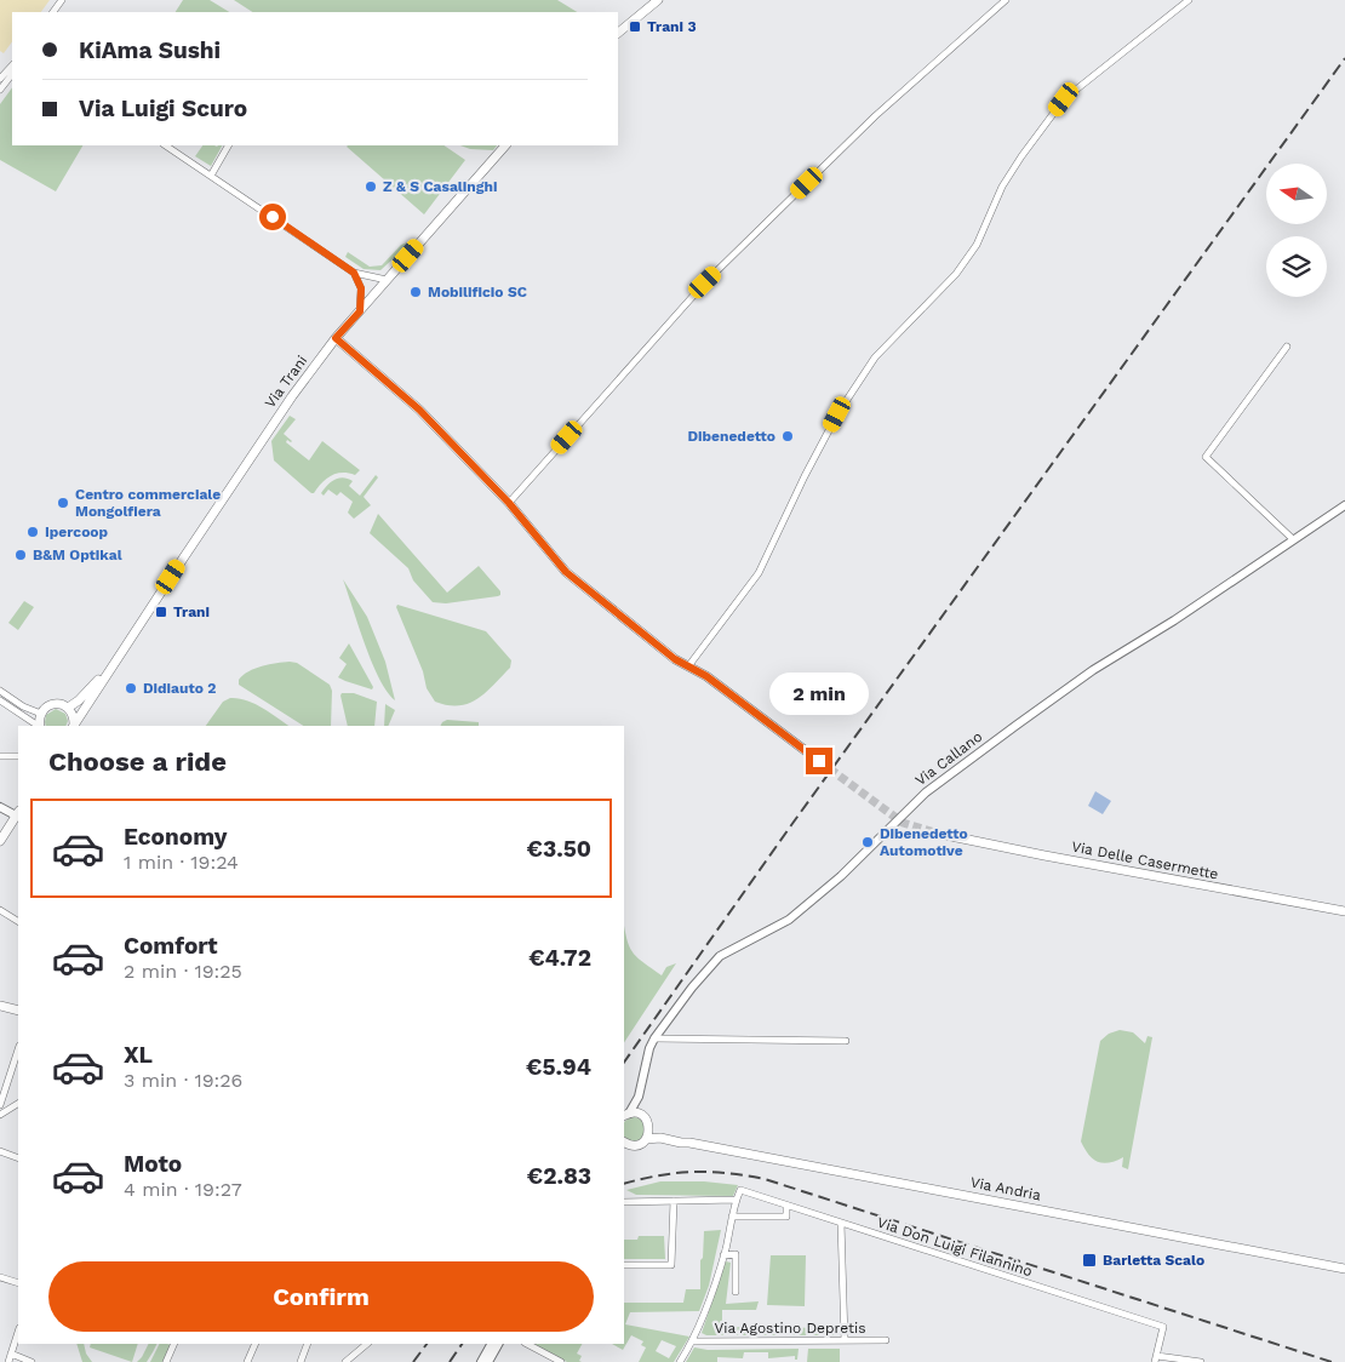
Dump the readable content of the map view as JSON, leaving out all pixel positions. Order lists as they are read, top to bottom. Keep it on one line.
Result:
{"streets":{"main road":["Via Trani","Via Delle Casermette","Via Andria"],"street":["Via Callano","Via Don Luigi Filannino","Via Agostino Depretis"]},"places":{"transit":["Trani 3","Trani","Barletta Scalo"],"other":["Z & S Casalinghi","Mobilificio SC","Dibenedetto","Centro commerciale Mongolfiera","Ipercoop","B&M Optikal","Didiauto 2","Dibenedetto Automotive"]},"north":"left","page":{"banner":["KiAma Sushi","Via Luigi Scuro"],"bubble":"2 min","heading":"Choose a ride","list":[{"name":"Economy","note":"1 min · 19:24","value":"€3.50"},{"name":"Comfort","note":"2 min · 19:25","value":"€4.72"},{"name":"XL","note":"3 min · 19:26","value":"€5.94"},{"name":"Moto","note":"4 min · 19:27","value":"€2.83"}],"buttons":"Confirm"}}
